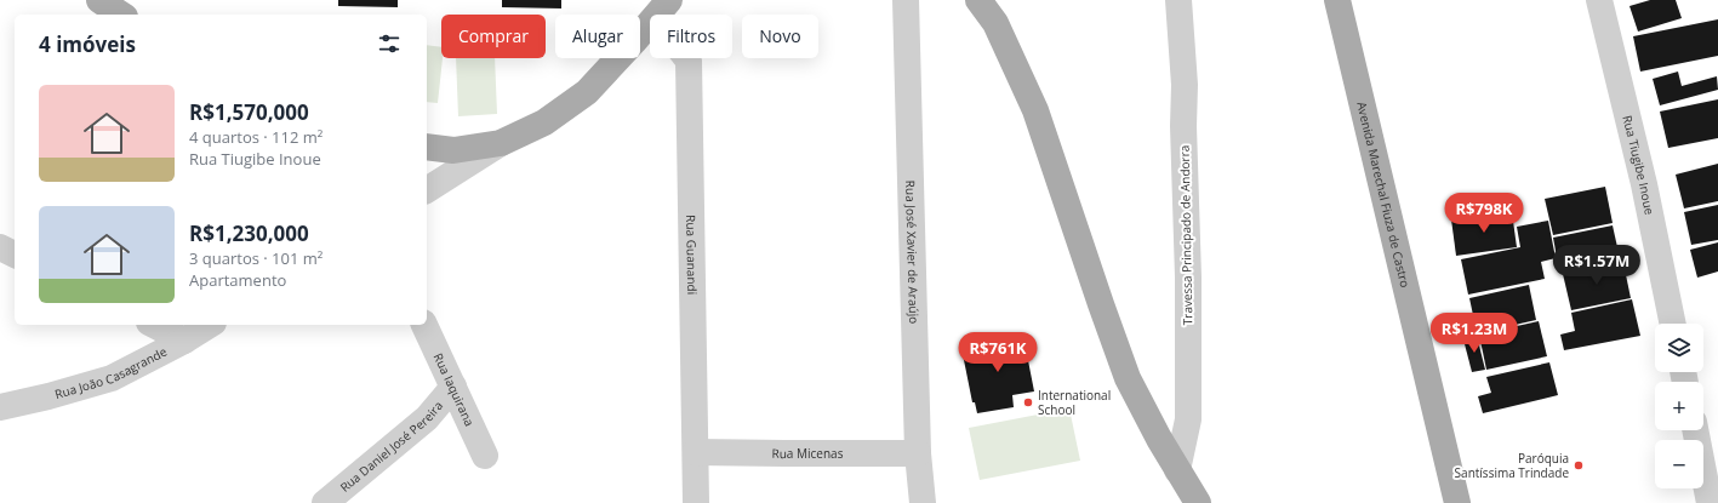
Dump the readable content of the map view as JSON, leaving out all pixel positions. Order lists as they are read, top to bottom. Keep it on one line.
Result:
{"streets":{"main road":["Avenida Marechal Fiuza de Castro"],"street":["Rua Tiugibe Inoue","Travessa Principado de Andorra","Rua José Xavier de Araújo","Rua Guanandi","Rua João Casagrande","Rua Iaquirana","Rua Daniel José Pereira","Rua Micenas"]},"crossings":[["Rua José Xavier de Araújo","Rua Micenas"],["Rua Guanandi","Rua Micenas"],["Rua Iaquirana","Rua Daniel José Pereira"]],"places":["International School","Paróquia Santíssima Trindade"],"page":{"chip":["Comprar","Alugar","Filtros","Novo"],"heading":"4 imóveis","list":[{"name":"R$1,570,000","note":"4 quartos · 112 m² · Rua Tiugibe Inoue"},{"name":"R$1,230,000","note":"3 quartos · 101 m² · Apartamento"}],"price":["R$798K","R$1.57M","R$1.23M","R$761K"],"map_buttons":["+","−"]}}
